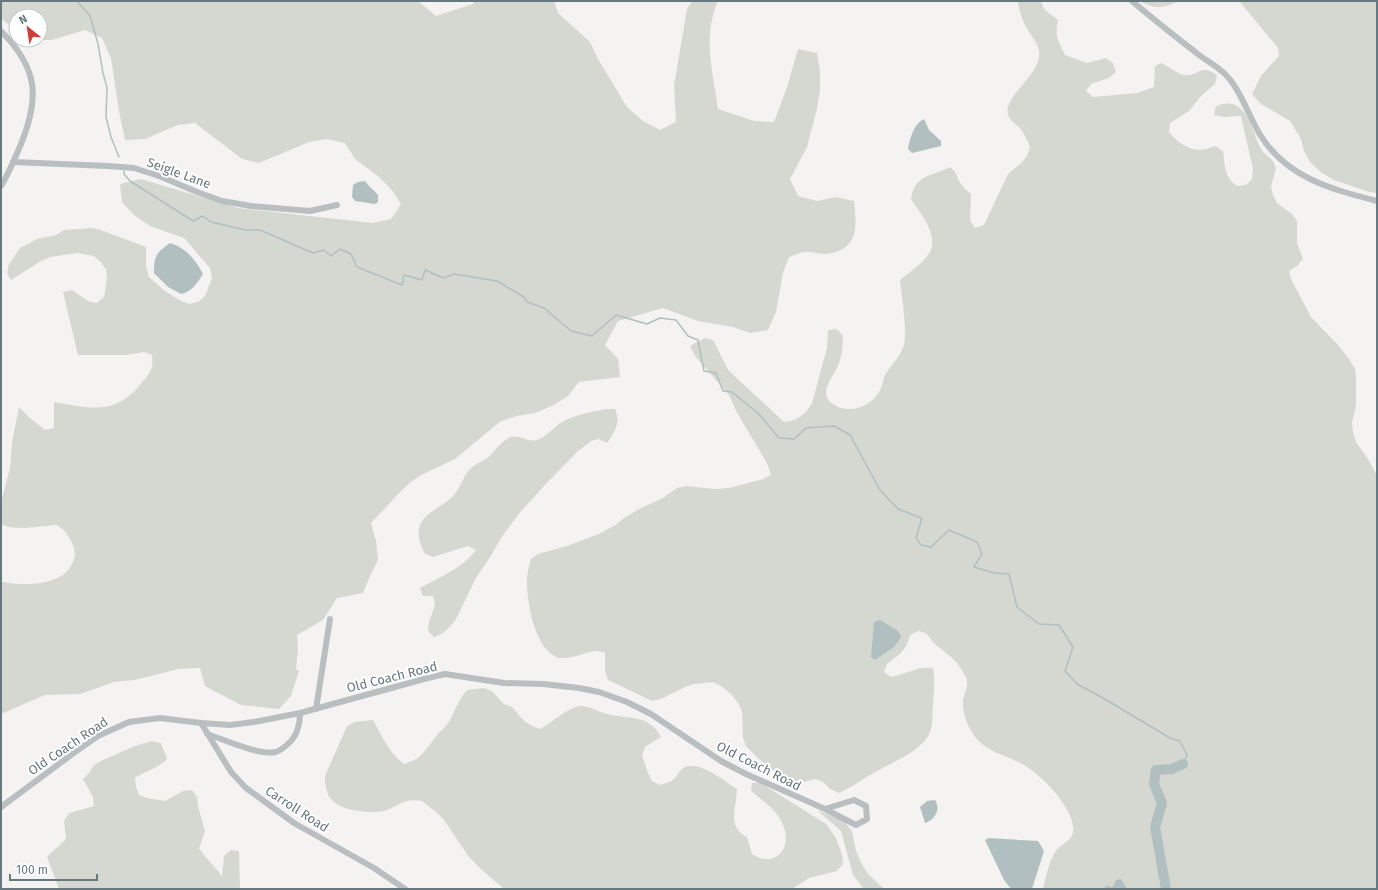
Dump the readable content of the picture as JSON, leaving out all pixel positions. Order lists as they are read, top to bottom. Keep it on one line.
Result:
{"streets":{"street":["Seigle Lane","Old Coach Road","Carroll Road"]},"crossings":[["Old Coach Road","Carroll Road"]],"scale_bar":"100 m","north":"top left"}
